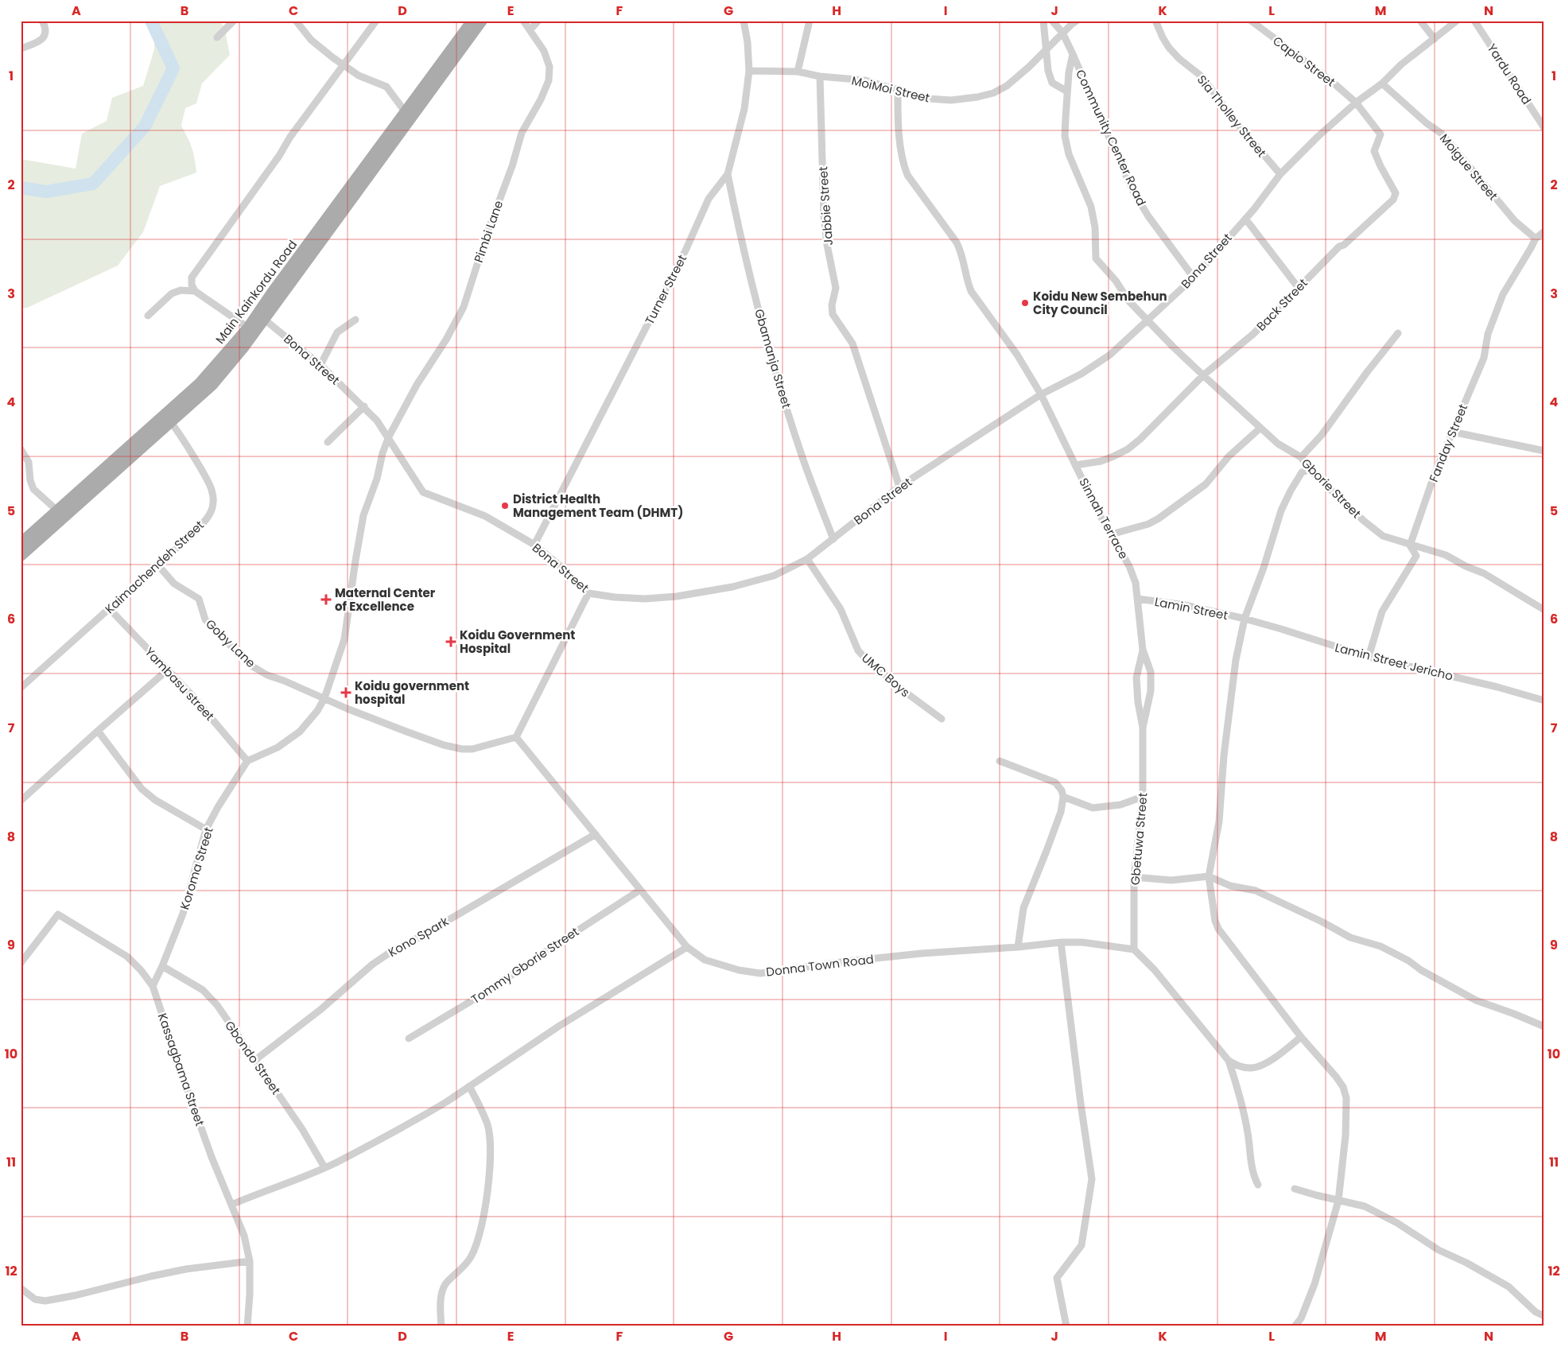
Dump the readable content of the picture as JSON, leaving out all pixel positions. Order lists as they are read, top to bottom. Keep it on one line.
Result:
{"streets":{"main road":["Main Kainkordu Road"],"street":["Capio Street","Yardu Road","MoiMoi Street","Sia Tholley Street","Community Center Road","Moigue Street","Jabbie Street","Pimbi Lane","Bona Street","Turner Street","Back Street","Gbamanja Street","Fanday Street","Gborie Street","Sinnah Terrace","Kaimachendeh Street","Lamin Street","Goby Lane","Lamin Street Jericho","UMC Boys","Yambasu street","Gbetuwa Street","Koroma Street","Kono Spark","Tommy Gborie Street","Donna Town Road","Gbondo Street","Kassagbama Street"]},"crossings":[["Capio Street","Bona Street"],["Capio Street","Back Street"],["MoiMoi Street","Community Center Road"],["MoiMoi Street","Jabbie Street"],["MoiMoi Street","Turner Street"],["Sia Tholley Street","Bona Street"],["Community Center Road","Bona Street"],["Community Center Road","Gborie Street"],["Moigue Street","Bona Street"],["Moigue Street","Fanday Street"],["Jabbie Street","Bona Street"],["Pimbi Lane","Bona Street"],["Pimbi Lane","Goby Lane"],["Bona Street","Turner Street"],["Bona Street","Main Kainkordu Road"],["Bona Street","Back Street"],["Bona Street","Gbamanja Street"],["Bona Street","Gborie Street"],["Bona Street","Sinnah Terrace"],["Bona Street","UMC Boys"],["Turner Street","Gbamanja Street"],["Main Kainkordu Road","Kaimachendeh Street"],["Back Street","Gborie Street"],["Back Street","Sinnah Terrace"],["Fanday Street","Gborie Street"],["Fanday Street","Lamin Street Jericho"],["Sinnah Terrace","Lamin Street"],["Sinnah Terrace","Gbetuwa Street"],["Kaimachendeh Street","Goby Lane"],["Kaimachendeh Street","Yambasu street"],["Lamin Street","Lamin Street Jericho"],["Goby Lane","Donna Town Road"],["Yambasu street","Koroma Street"],["Gbetuwa Street","Donna Town Road"],["Koroma Street","Gbondo Street"],["Koroma Street","Kassagbama Street"],["Kono Spark","Donna Town Road"],["Kono Spark","Gbondo Street"],["Tommy Gborie Street","Donna Town Road"]],"places":{"other":["Koidu New Sembehun City Council","District Health Management Team (DHMT)"],"health":["Maternal Center of Excellence","Koidu Government Hospital","Koidu government hospital"]},"grid":{"columns":["A","B","C","D","E","F","G","H","I","J","K","L","M","N"],"rows":["1","2","3","4","5","6","7","8","9","10","11","12"]}}
